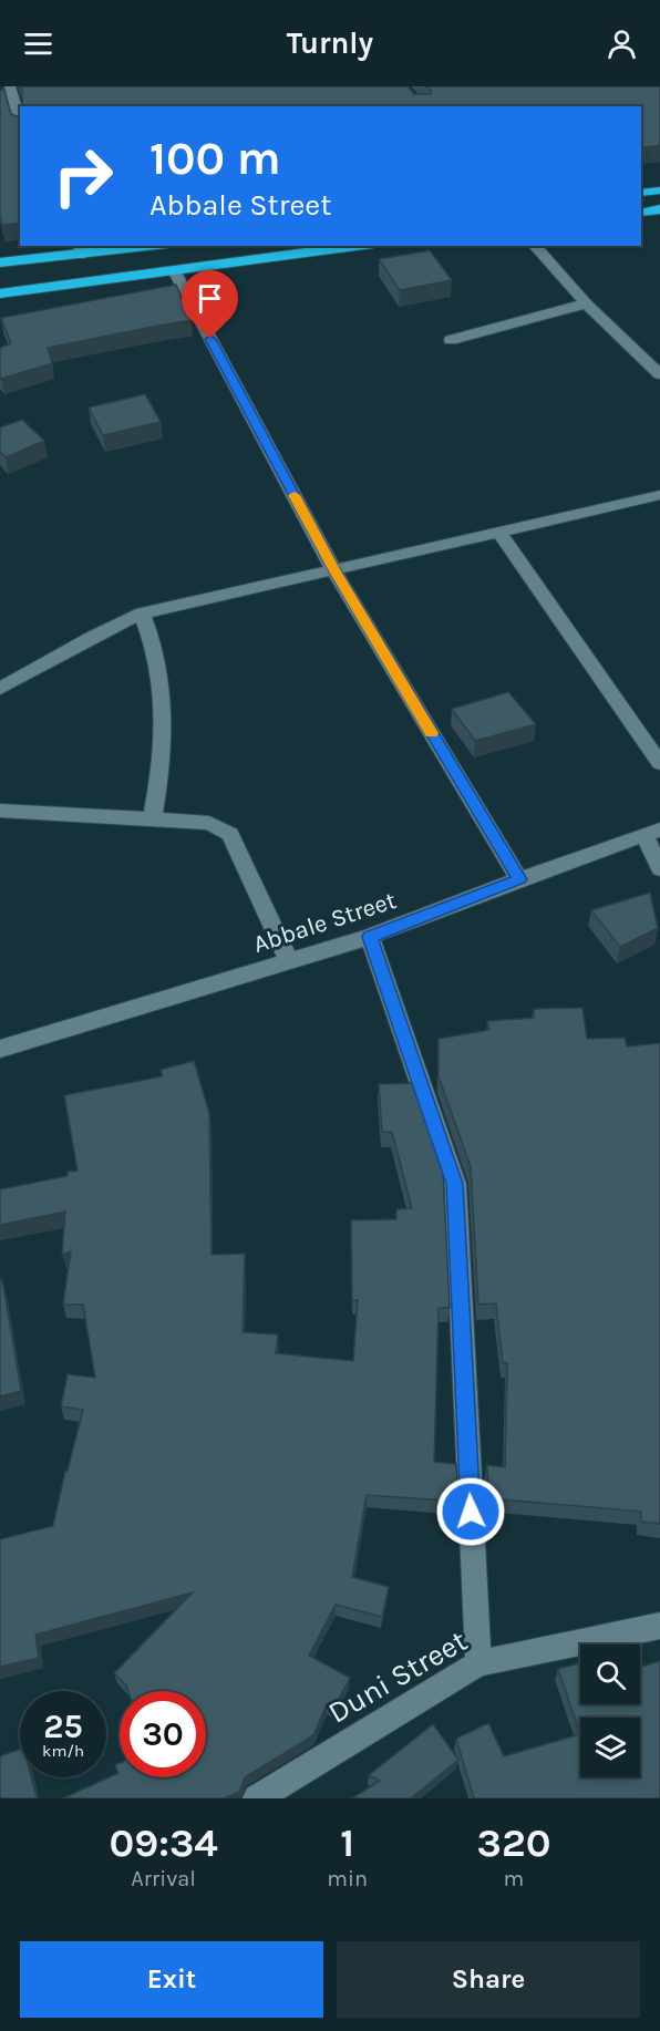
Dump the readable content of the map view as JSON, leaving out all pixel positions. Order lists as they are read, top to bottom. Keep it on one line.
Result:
{"streets":{"street":["Abbale Street","Duni Street"]},"page":{"header":"Turnly","turn":["100 m","Abbale Street"],"speed":"25 km/h","limit":"30","eta":["09:34","Arrival","1","min","320","m"],"buttons":["Exit","Share"]}}
